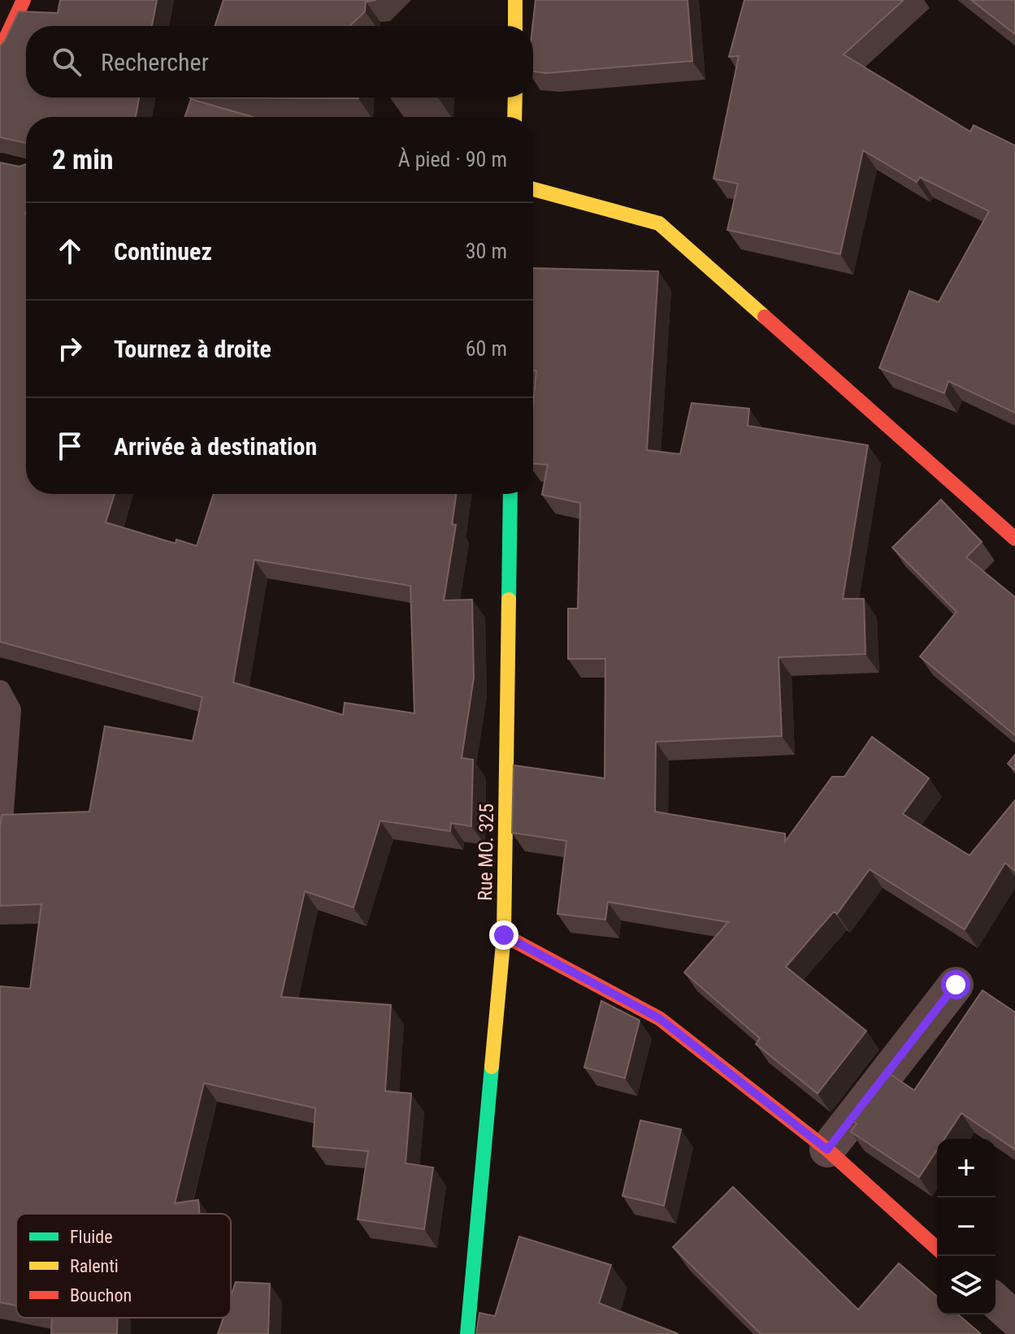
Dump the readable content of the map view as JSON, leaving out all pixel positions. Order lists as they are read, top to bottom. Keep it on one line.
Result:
{"streets":{"street":["Rue MO. 325"]},"legend":["Fluide","Ralenti","Bouchon"],"page":{"search":"Rechercher","heading":["2 min","À pied · 90 m"],"list":[["Continuez","30 m"],["Tournez à droite","60 m"],"Arrivée à destination"],"map_buttons":["+","−"]}}
